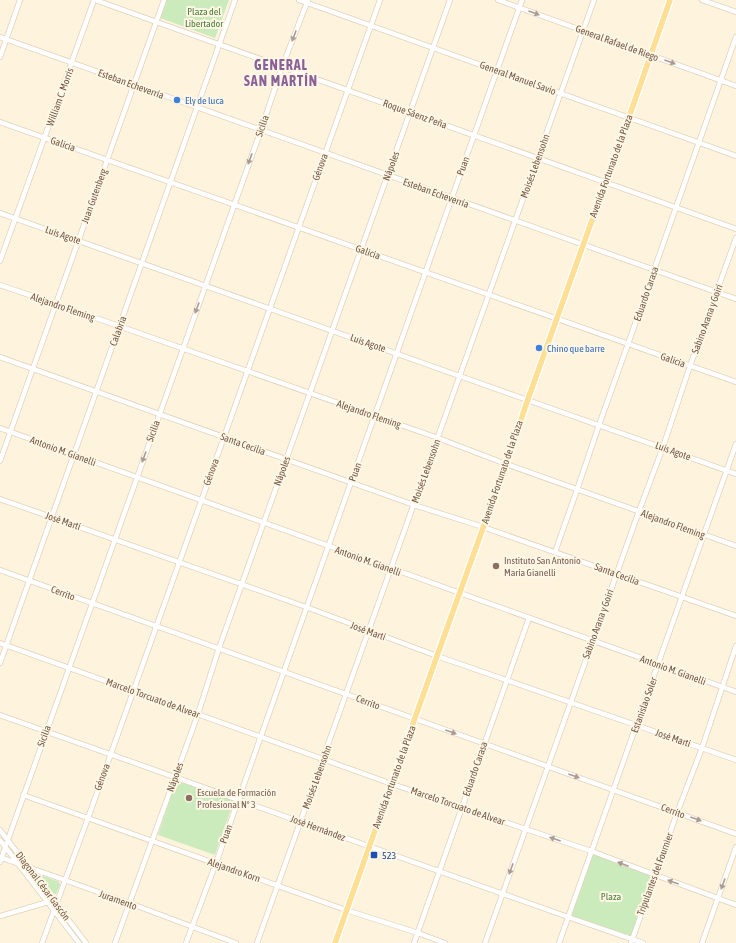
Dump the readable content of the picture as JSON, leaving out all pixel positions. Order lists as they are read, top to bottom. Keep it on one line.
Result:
{"streets":{"main road":["Avenida Fortunato de la Plaza"],"street":["General Rafael de Riego","General Manuel Savio","Esteban Echeverría","William C. Morris","Roque Sáenz Peña","Sicilia","Galicia","Nápoles","Puan","Moisés Lebensohn","Génova","Juan Gutenberg","Luis Agote","Eduardo Carasa","Alejandro Fleming","Sabino Arana y Goiri","Calabria","Santa Cecilia","Antonio M. Gianelli","José Martí","Cerrito","Marcelo Torcuato de Alvear","Estanislao Soler","José Hernández","Alejandro Korn","Tripulantes del Fournier","Diagonal César Gascón","Juramento"]},"crossings":[["General Rafael de Riego","Puan"],["General Rafael de Riego","Moisés Lebensohn"],["General Rafael de Riego","Avenida Fortunato de la Plaza"],["General Rafael de Riego","Eduardo Carasa"],["General Manuel Savio","Sicilia"],["General Manuel Savio","Nápoles"],["General Manuel Savio","Puan"],["General Manuel Savio","Moisés Lebensohn"],["General Manuel Savio","Avenida Fortunato de la Plaza"],["General Manuel Savio","Génova"],["General Manuel Savio","Eduardo Carasa"],["Esteban Echeverría","William C. Morris"],["Esteban Echeverría","Sicilia"],["Esteban Echeverría","Nápoles"],["Esteban Echeverría","Puan"],["Esteban Echeverría","Moisés Lebensohn"],["Esteban Echeverría","Avenida Fortunato de la Plaza"],["Esteban Echeverría","Génova"],["Esteban Echeverría","Juan Gutenberg"],["Esteban Echeverría","Eduardo Carasa"],["Esteban Echeverría","Sabino Arana y Goiri"],["Esteban Echeverría","Calabria"],["William C. Morris","Roque Sáenz Peña"],["William C. Morris","Galicia"],["William C. Morris","Luis Agote"],["Roque Sáenz Peña","Sicilia"],["Roque Sáenz Peña","Nápoles"],["Roque Sáenz Peña","Puan"],["Roque Sáenz Peña","Moisés Lebensohn"],["Roque Sáenz Peña","Avenida Fortunato de la Plaza"],["Roque Sáenz Peña","Génova"],["Roque Sáenz Peña","Juan Gutenberg"],["Roque Sáenz Peña","Eduardo Carasa"],["Roque Sáenz Peña","Calabria"],["Sicilia","Galicia"],["Sicilia","Luis Agote"],["Sicilia","Alejandro Fleming"],["Sicilia","Santa Cecilia"],["Sicilia","Antonio M. Gianelli"],["Sicilia","José Martí"],["Sicilia","Cerrito"],["Sicilia","Marcelo Torcuato de Alvear"],["Sicilia","José Hernández"],["Sicilia","Alejandro Korn"],["Sicilia","Diagonal César Gascón"],["Sicilia","Juramento"],["Galicia","Nápoles"],["Galicia","Puan"],["Galicia","Moisés Lebensohn"],["Galicia","Avenida Fortunato de la Plaza"],["Galicia","Génova"],["Galicia","Juan Gutenberg"],["Galicia","Eduardo Carasa"],["Galicia","Sabino Arana y Goiri"],["Galicia","Calabria"],["Nápoles","Luis Agote"],["Nápoles","Alejandro Fleming"],["Nápoles","Santa Cecilia"],["Nápoles","Antonio M. Gianelli"],["Nápoles","José Martí"],["Nápoles","Cerrito"],["Nápoles","Marcelo Torcuato de Alvear"],["Nápoles","José Hernández"],["Nápoles","Alejandro Korn"],["Nápoles","Juramento"],["Puan","Luis Agote"],["Puan","Alejandro Fleming"],["Puan","Santa Cecilia"],["Puan","Antonio M. Gianelli"],["Puan","José Martí"],["Puan","Cerrito"],["Puan","Marcelo Torcuato de Alvear"],["Puan","José Hernández"],["Puan","Alejandro Korn"],["Puan","Juramento"],["Moisés Lebensohn","Luis Agote"],["Moisés Lebensohn","Alejandro Fleming"],["Moisés Lebensohn","Santa Cecilia"],["Moisés Lebensohn","Antonio M. Gianelli"],["Moisés Lebensohn","José Martí"],["Moisés Lebensohn","Cerrito"],["Moisés Lebensohn","Marcelo Torcuato de Alvear"],["Moisés Lebensohn","José Hernández"],["Moisés Lebensohn","Alejandro Korn"],["Avenida Fortunato de la Plaza","Luis Agote"],["Avenida Fortunato de la Plaza","Alejandro Fleming"],["Avenida Fortunato de la Plaza","Santa Cecilia"],["Avenida Fortunato de la Plaza","Antonio M. Gianelli"],["Avenida Fortunato de la Plaza","José Martí"],["Avenida Fortunato de la Plaza","Cerrito"],["Avenida Fortunato de la Plaza","Marcelo Torcuato de Alvear"],["Avenida Fortunato de la Plaza","José Hernández"],["Avenida Fortunato de la Plaza","Alejandro Korn"],["Génova","Luis Agote"],["Génova","Alejandro Fleming"],["Génova","Santa Cecilia"],["Génova","Antonio M. Gianelli"],["Génova","José Martí"],["Génova","Cerrito"],["Génova","Marcelo Torcuato de Alvear"],["Génova","José Hernández"],["Génova","Alejandro Korn"],["Génova","Diagonal César Gascón"],["Génova","Juramento"],["Juan Gutenberg","Luis Agote"],["Juan Gutenberg","Alejandro Fleming"],["Juan Gutenberg","Santa Cecilia"],["Juan Gutenberg","Antonio M. Gianelli"],["Luis Agote","Eduardo Carasa"],["Luis Agote","Sabino Arana y Goiri"],["Luis Agote","Calabria"],["Luis Agote","Estanislao Soler"],["Eduardo Carasa","Alejandro Fleming"],["Eduardo Carasa","Santa Cecilia"],["Eduardo Carasa","Antonio M. Gianelli"],["Eduardo Carasa","José Martí"],["Eduardo Carasa","Cerrito"],["Eduardo Carasa","Marcelo Torcuato de Alvear"],["Eduardo Carasa","José Hernández"],["Eduardo Carasa","Alejandro Korn"],["Alejandro Fleming","Sabino Arana y Goiri"],["Alejandro Fleming","Calabria"],["Alejandro Fleming","Estanislao Soler"],["Sabino Arana y Goiri","Santa Cecilia"],["Sabino Arana y Goiri","Antonio M. Gianelli"],["Sabino Arana y Goiri","José Martí"],["Sabino Arana y Goiri","Cerrito"],["Sabino Arana y Goiri","Marcelo Torcuato de Alvear"],["Sabino Arana y Goiri","José Hernández"],["Calabria","Santa Cecilia"],["Calabria","Antonio M. Gianelli"],["Calabria","José Martí"],["Calabria","Cerrito"],["Calabria","Marcelo Torcuato de Alvear"],["Santa Cecilia","Estanislao Soler"],["Antonio M. Gianelli","Estanislao Soler"],["Antonio M. Gianelli","Tripulantes del Fournier"],["José Martí","Estanislao Soler"],["José Martí","Tripulantes del Fournier"],["Cerrito","Estanislao Soler"],["Cerrito","Tripulantes del Fournier"],["Marcelo Torcuato de Alvear","Estanislao Soler"],["Marcelo Torcuato de Alvear","Tripulantes del Fournier"],["Estanislao Soler","José Hernández"],["José Hernández","Tripulantes del Fournier"],["Diagonal César Gascón","Juramento"]],"one_way":["General Rafael de Riego"],"districts":["GENERAL SAN MARTÍN"],"parks":["Plaza del Libertador","Plaza"],"places":{"other":["Ely de luca","Chino que barre","Instituto San Antonio María Gianelli","Escuela de Formación Profesional N° 3"],"transit":["523"]}}
